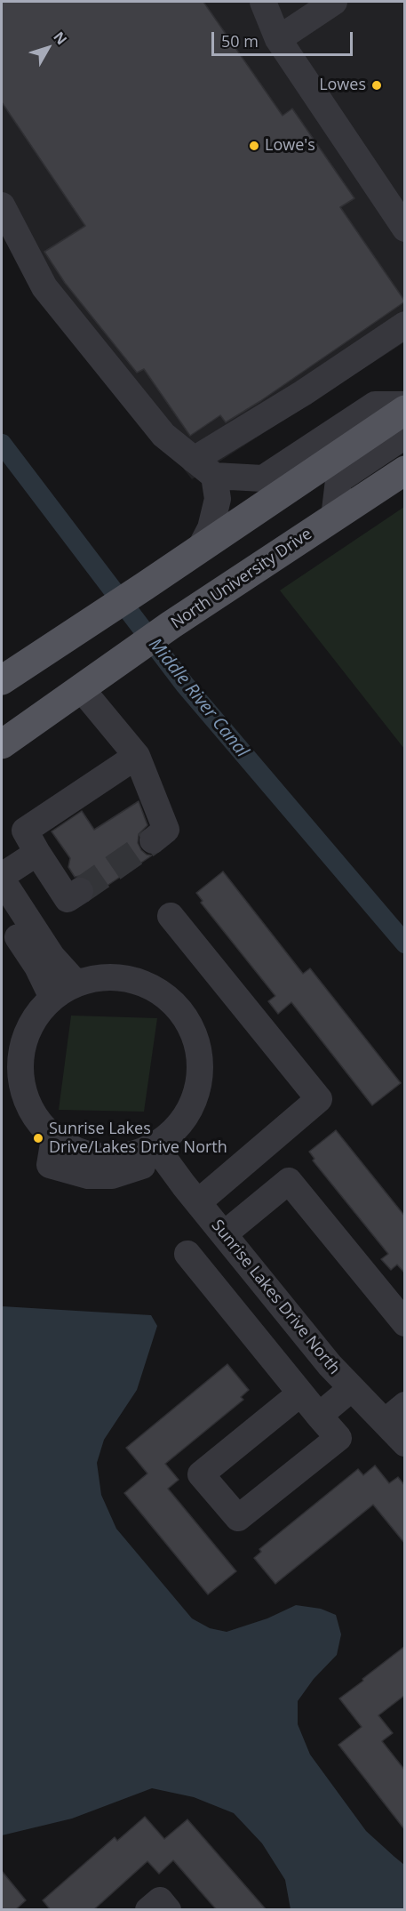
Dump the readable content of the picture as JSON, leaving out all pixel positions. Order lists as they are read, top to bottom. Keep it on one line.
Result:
{"streets":{"main road":["North University Drive"],"street":["Sunrise Lakes Drive North"]},"water":["Middle River Canal"],"places":["Lowes","Lowe's","Sunrise Lakes Drive/Lakes Drive North"],"scale_bar":"50 m","north":"top right"}
